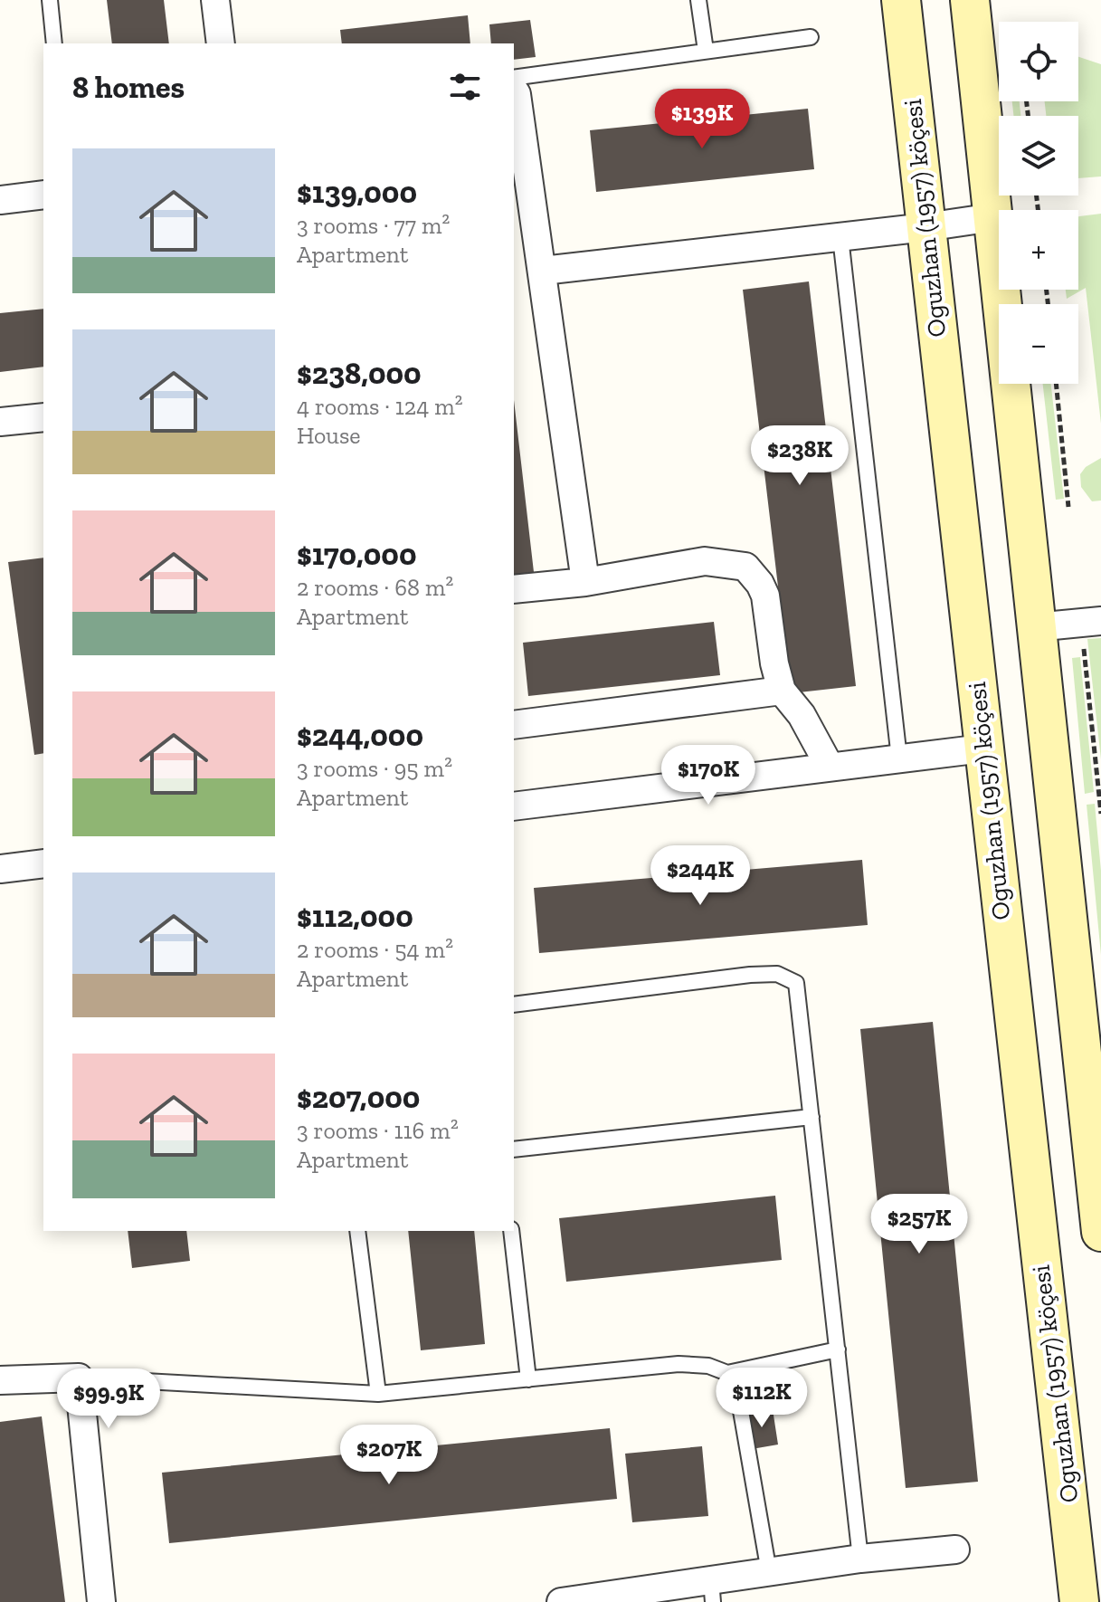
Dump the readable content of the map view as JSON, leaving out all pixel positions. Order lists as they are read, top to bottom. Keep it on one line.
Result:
{"streets":{"main road":["Oguzhan (1957) köçesi"]},"page":{"map_buttons":["+","−"],"heading":"8 homes","price":["$139K","$238K","$170K","$244K","$257K","$112K","$99.9K","$207K"],"list":[{"name":"$139,000","note":"3 rooms · 77 m² · Apartment"},{"name":"$238,000","note":"4 rooms · 124 m² · House"},{"name":"$170,000","note":"2 rooms · 68 m² · Apartment"},{"name":"$244,000","note":"3 rooms · 95 m² · Apartment"},{"name":"$112,000","note":"2 rooms · 54 m² · Apartment"},{"name":"$207,000","note":"3 rooms · 116 m² · Apartment"}]}}
